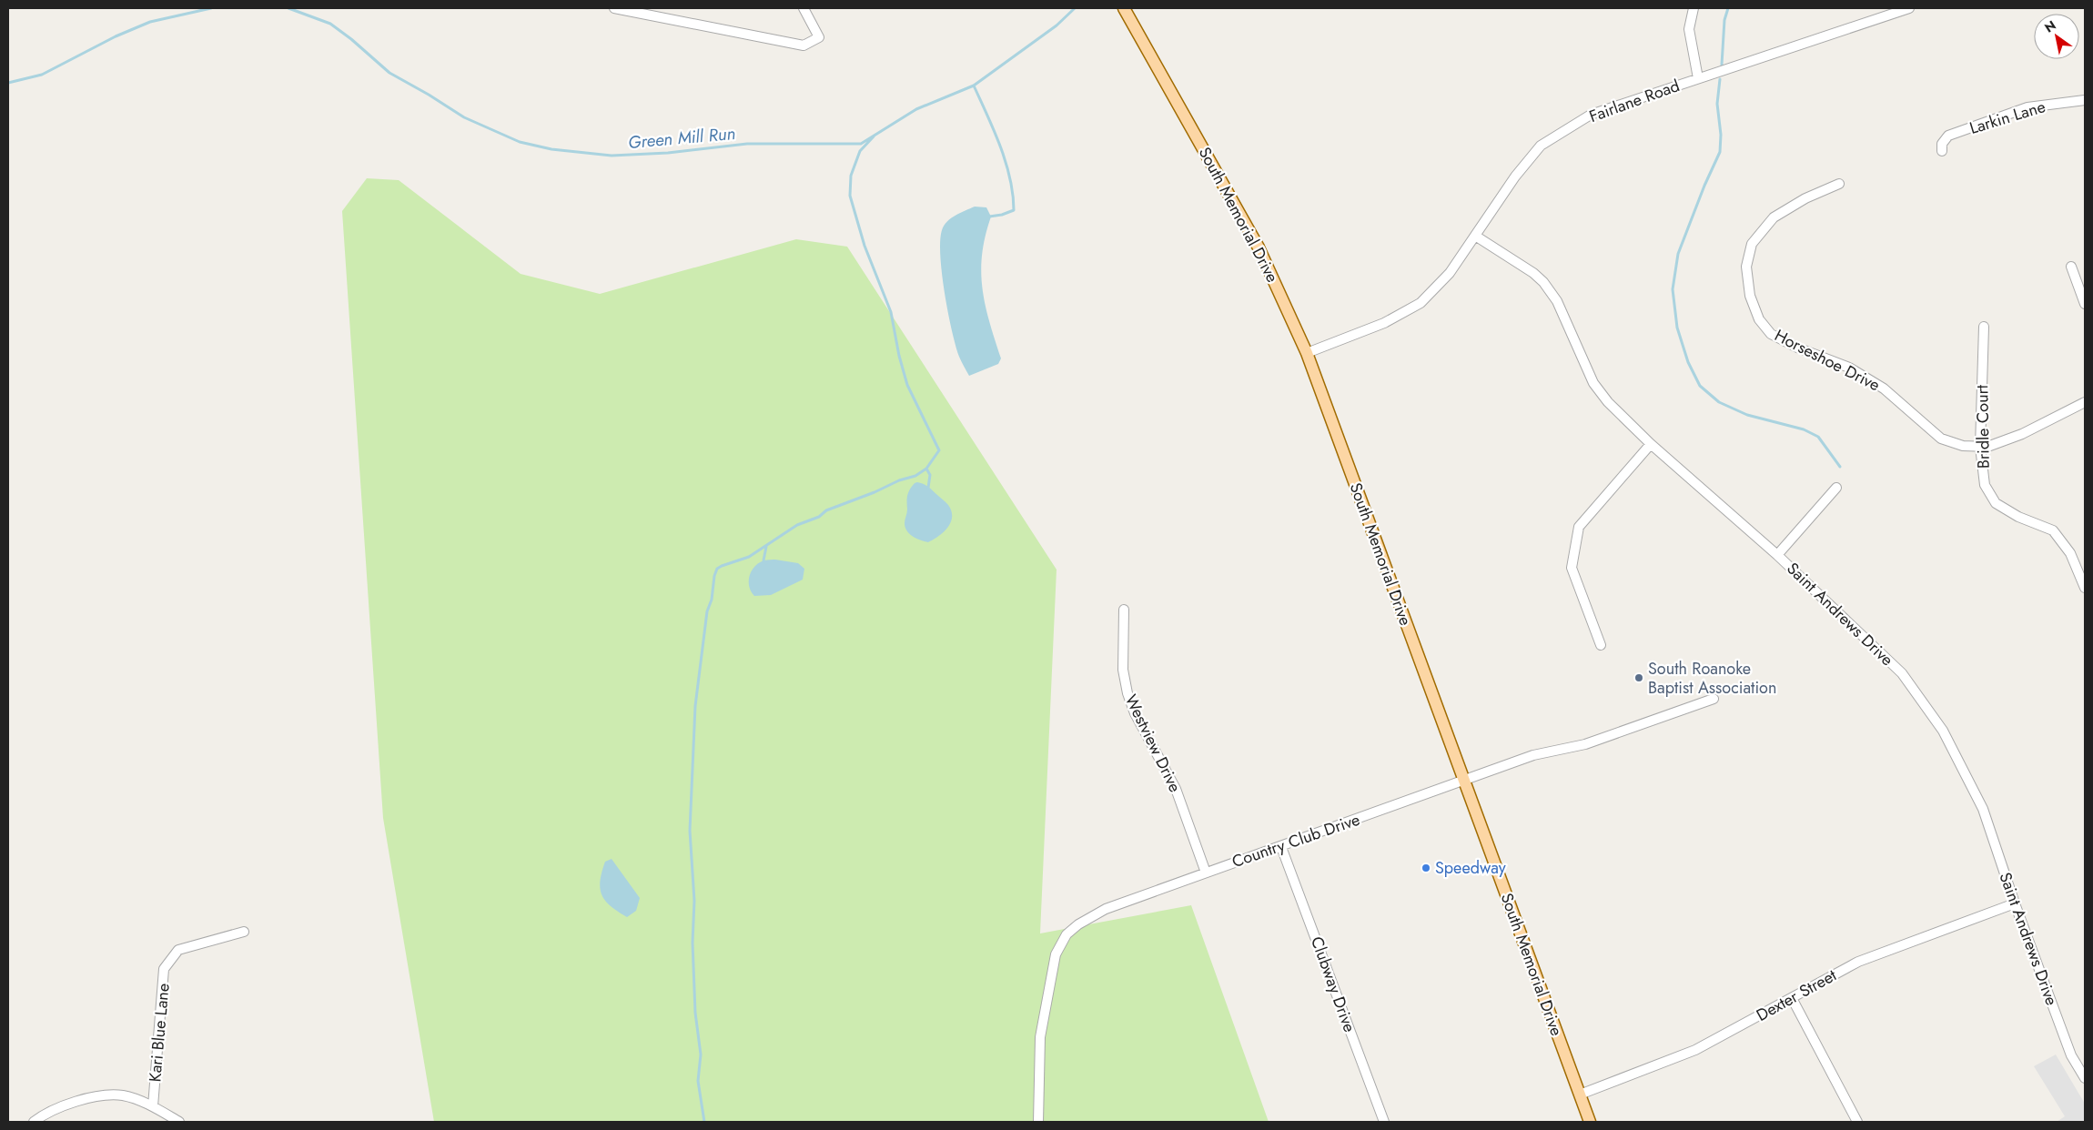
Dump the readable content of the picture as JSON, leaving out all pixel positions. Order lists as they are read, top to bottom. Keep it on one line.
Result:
{"streets":{"main road":["South Memorial Drive"],"street":["Fairlane Road","Larkin Lane","Horseshoe Drive","Bridle Court","Saint Andrews Drive","Westview Drive","Country Club Drive","Clubway Drive","Dexter Street","Kari Blue Lane"]},"crossings":[["Fairlane Road","South Memorial Drive"],["Fairlane Road","Saint Andrews Drive"],["South Memorial Drive","Country Club Drive"],["South Memorial Drive","Dexter Street"],["Horseshoe Drive","Bridle Court"],["Saint Andrews Drive","Dexter Street"],["Westview Drive","Country Club Drive"],["Country Club Drive","Clubway Drive"]],"water":["Green Mill Run"],"places":["South Roanoke Baptist Association","Speedway"],"north":"top left"}
